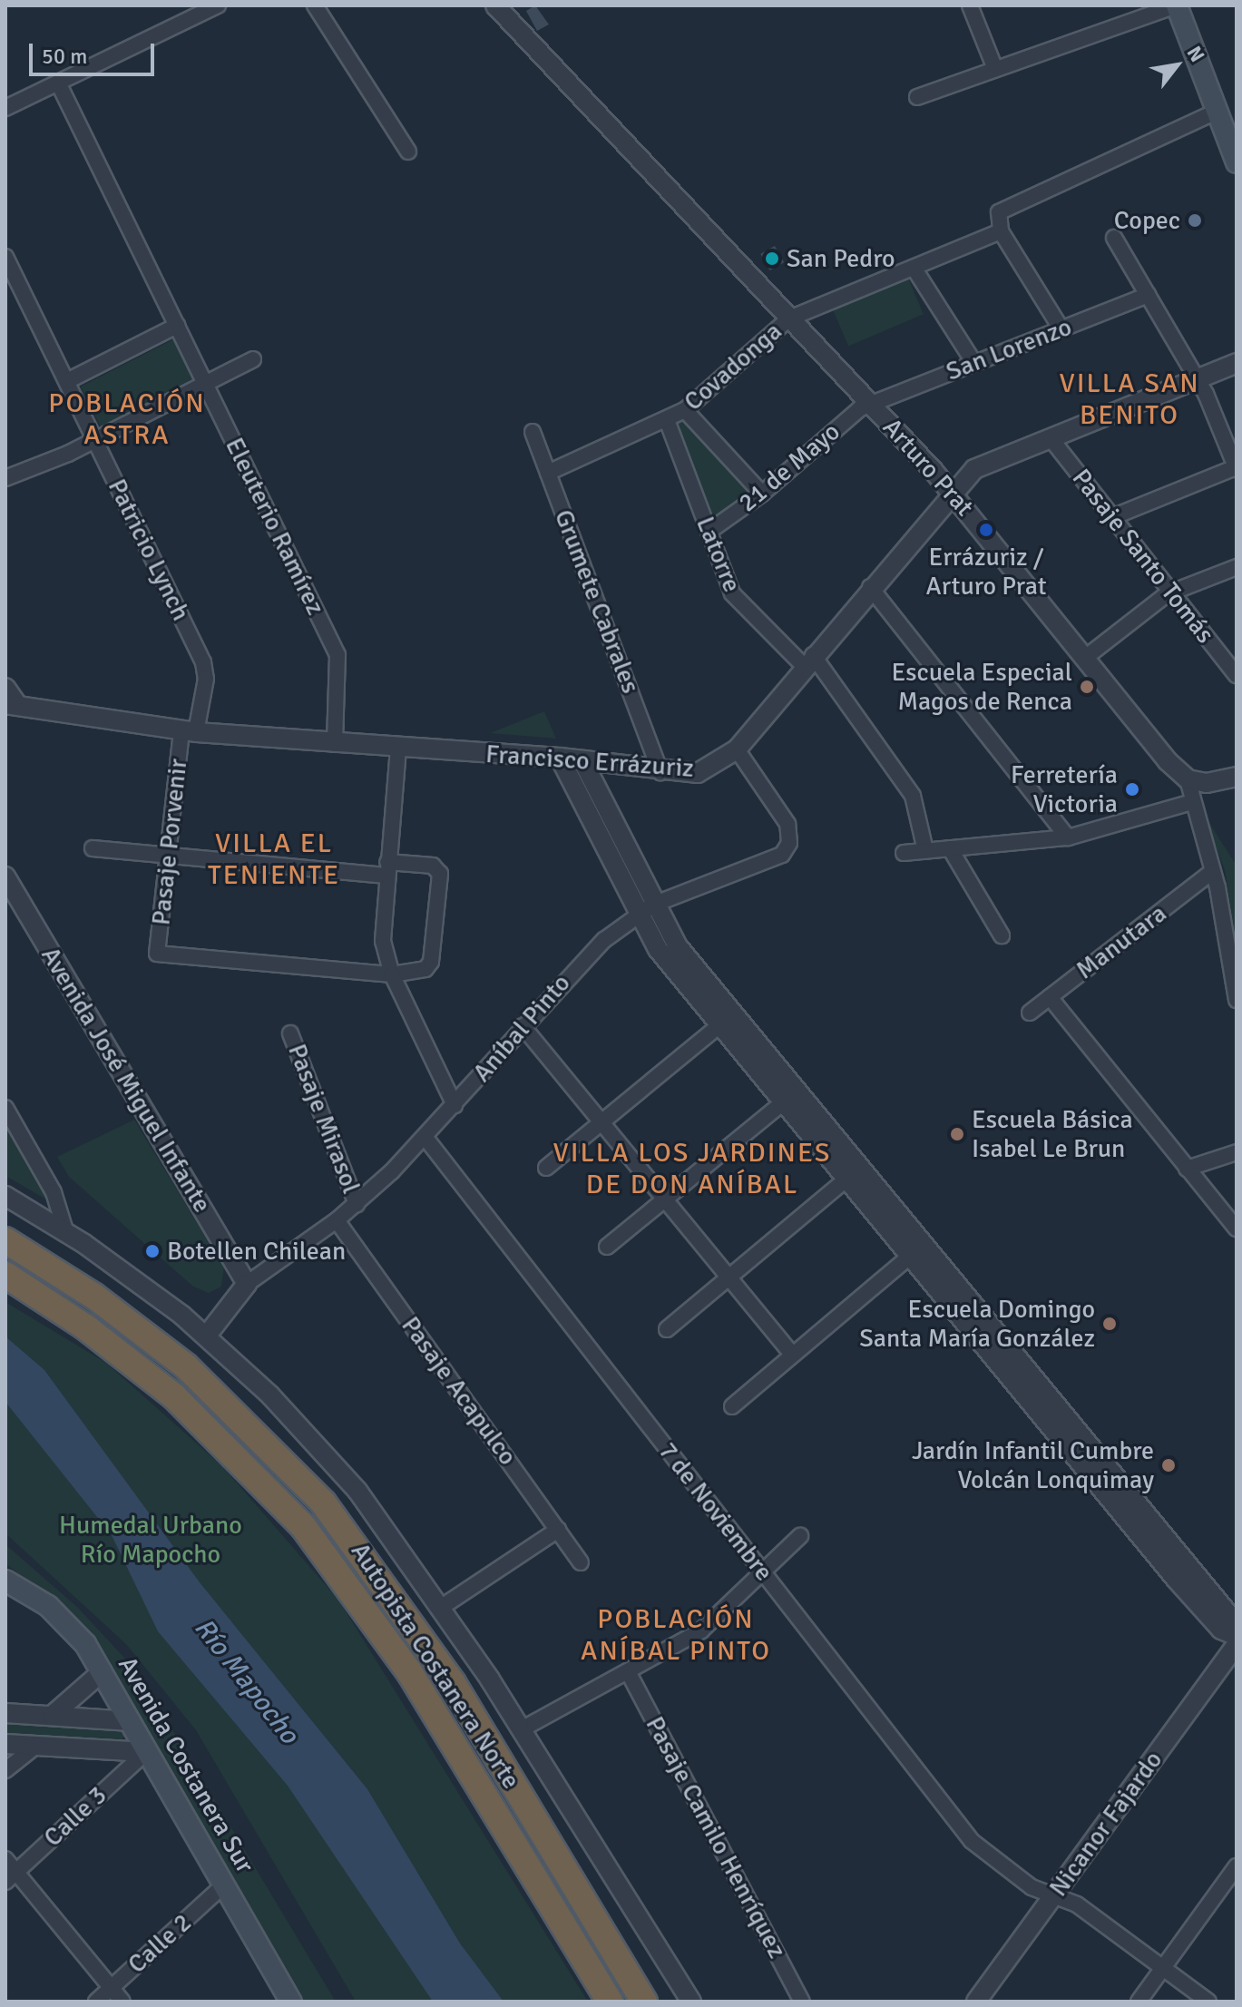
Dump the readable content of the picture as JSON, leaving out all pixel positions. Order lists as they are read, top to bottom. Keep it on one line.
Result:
{"streets":{"highway":["Autopista Costanera Norte"],"main road":["Avenida Costanera Sur"],"street":["San Lorenzo","Covadonga","21 de Mayo","Arturo Prat","Eleuterio Ramírez","Patricio Lynch","Latorre","Pasaje Santo Tomás","Grumete Cabrales","Francisco Errázuriz","Pasaje Porvenir","Manutara","Aníbal Pinto","Avenida José Miguel Infante","Pasaje Mirasol","Pasaje Acapulco","7 de Noviembre","Calle 3","Nicanor Fajardo","Pasaje Camilo Henríquez","Calle 2"]},"crossings":[["San Lorenzo","21 de Mayo"],["San Lorenzo","Arturo Prat"],["Covadonga","Arturo Prat"],["Covadonga","Latorre"],["Covadonga","Grumete Cabrales"],["21 de Mayo","Arturo Prat"],["21 de Mayo","Latorre"],["Arturo Prat","Francisco Errázuriz"],["Arturo Prat","Manutara"],["Eleuterio Ramírez","Francisco Errázuriz"],["Patricio Lynch","Francisco Errázuriz"],["Patricio Lynch","Pasaje Porvenir"],["Latorre","Francisco Errázuriz"],["Pasaje Santo Tomás","Francisco Errázuriz"],["Grumete Cabrales","Francisco Errázuriz"],["Francisco Errázuriz","Pasaje Porvenir"],["Francisco Errázuriz","Aníbal Pinto"],["Aníbal Pinto","Avenida José Miguel Infante"],["Aníbal Pinto","Pasaje Mirasol"],["Aníbal Pinto","Pasaje Acapulco"],["Aníbal Pinto","7 de Noviembre"],["7 de Noviembre","Nicanor Fajardo"],["Avenida Costanera Sur","Calle 3"],["Avenida Costanera Sur","Calle 2"]],"districts":["VILLA SAN BENITO","POBLACIÓN ASTRA","VILLA EL TENIENTE","VILLA LOS JARDINES DE DON ANÍBAL","POBLACIÓN ANÍBAL PINTO"],"water":["Río Mapocho"],"parks":["Humedal Urbano Río Mapocho"],"places":["Copec","San Pedro","Errázuriz / Arturo Prat","Escuela Especial Magos de Renca","Ferretería Victoria","Escuela Básica Isabel Le Brun","Botellen Chilean","Escuela Domingo Santa María González","Jardín Infantil Cumbre Volcán Lonquimay"],"scale_bar":"50 m","north":"top right"}
